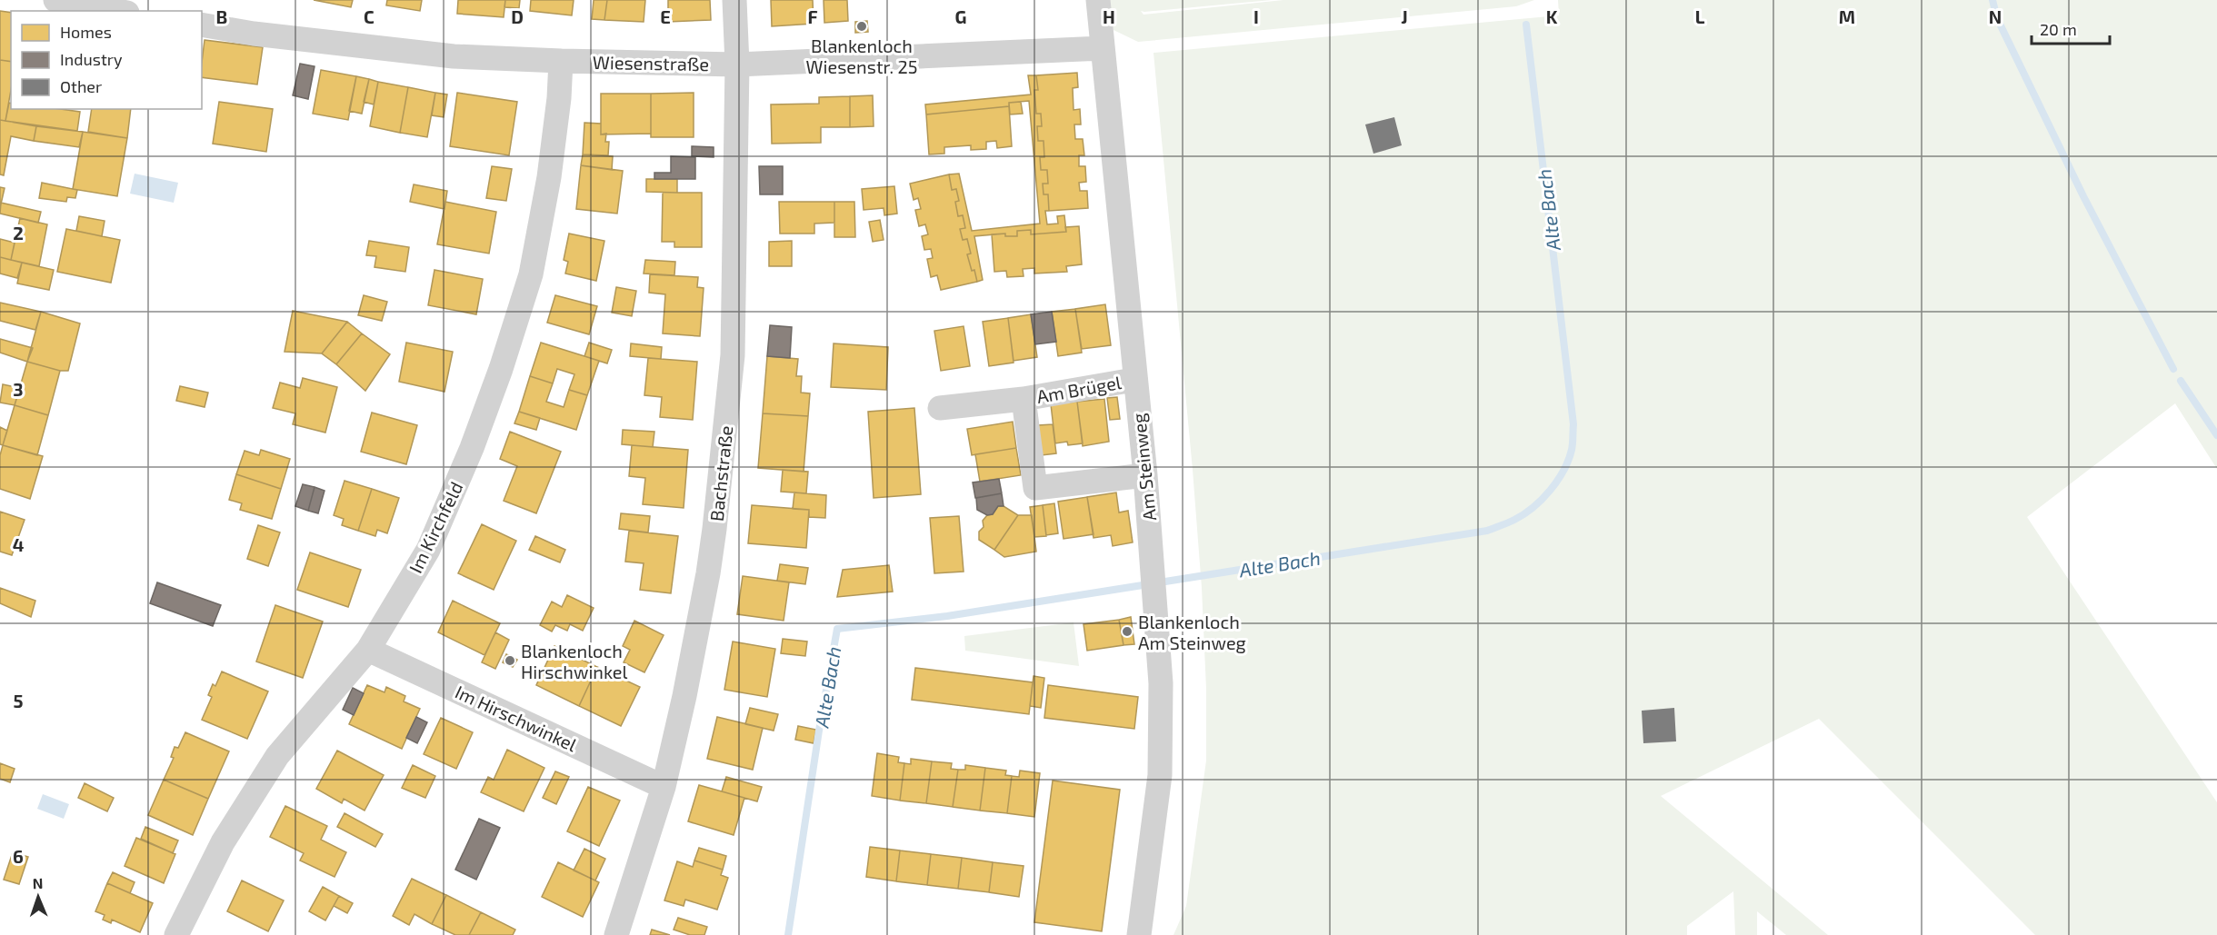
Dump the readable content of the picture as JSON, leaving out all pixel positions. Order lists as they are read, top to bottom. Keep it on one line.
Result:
{"streets":{"street":["Wiesenstraße","Am Brügel","Am Steinweg","Bachstraße","Im Kirchfeld","Im Hirschwinkel"]},"crossings":[["Wiesenstraße","Am Steinweg"],["Wiesenstraße","Bachstraße"],["Wiesenstraße","Im Kirchfeld"],["Am Brügel","Am Steinweg"],["Bachstraße","Im Hirschwinkel"],["Im Kirchfeld","Im Hirschwinkel"]],"water":["Alte Bach"],"places":["Blankenloch Wiesenstr. 25","Blankenloch Am Steinweg","Blankenloch Hirschwinkel"],"legend":["Homes","Industry","Other"],"scale_bar":"20 m","north":"top","grid":{"columns":["B","C","D","E","F","G","H","I","J","K","L","M","N"],"rows":["2","3","4","5","6"]}}
